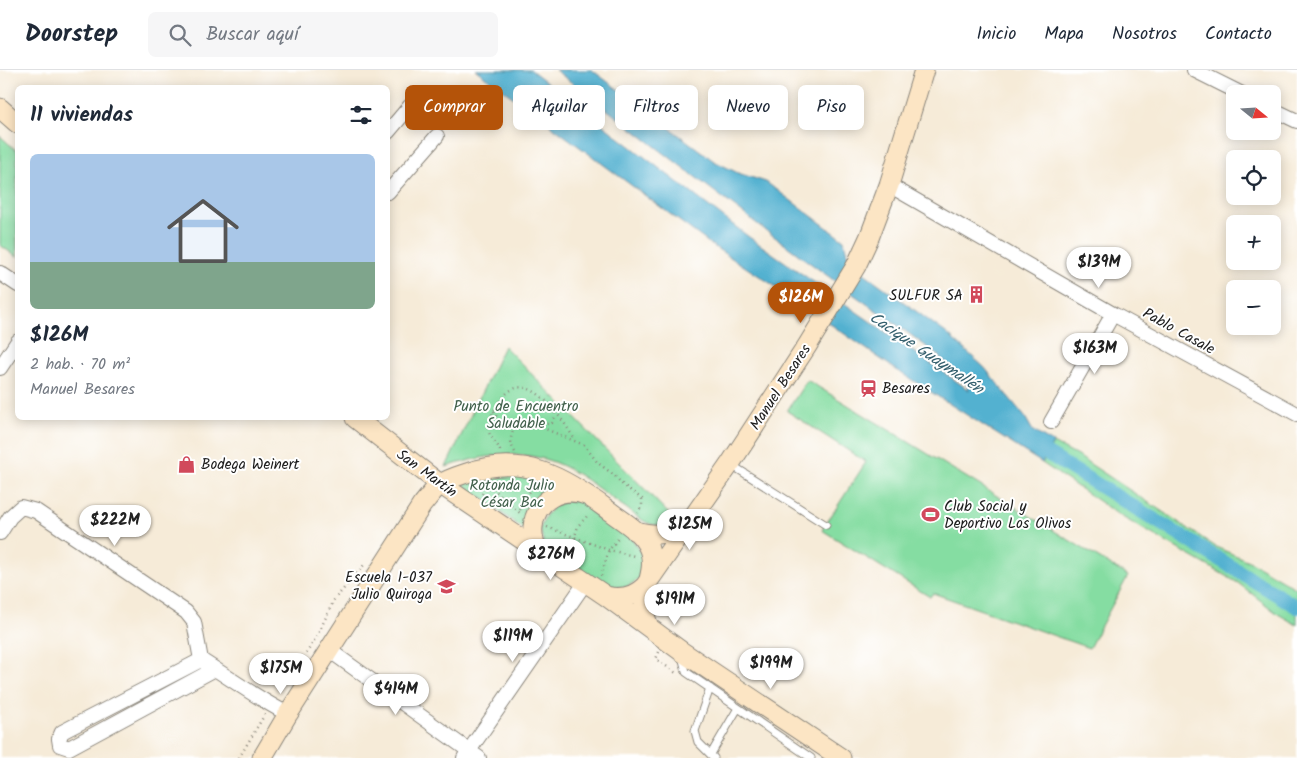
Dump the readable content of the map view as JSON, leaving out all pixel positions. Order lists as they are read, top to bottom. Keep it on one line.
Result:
{"streets":{"main road":["Manuel Besares","San Martín"],"street":["Pablo Casale"]},"crossings":[["Pablo Casale","Manuel Besares"]],"water":["Cacique Guaymallén"],"parks":["Punto de Encuentro Saludable","Rotonda Julio César Bac"],"places":{"building":["SULFUR SA"],"station":["Besares"],"shop":["Bodega Weinert"],"sports":["Club Social y Deportivo Los Olivos"],"school or university":["Escuela 1-037 Julio Quiroga"]},"north":"right","page":{"header":"Doorstep","search":"Buscar aquí","nav":["Inicio","Mapa","Nosotros","Contacto"],"map_buttons":["+","−"],"chip":["Comprar","Alquilar","Filtros","Nuevo","Piso"],"heading":"11 viviendas","list":[{"name":"$126M","note":"2 hab. · 70 m² · Manuel Besares"}],"price":["$139M","$126M","$163M","$222M","$125M","$276M","$191M","$119M","$199M","$175M","$414M"]}}
